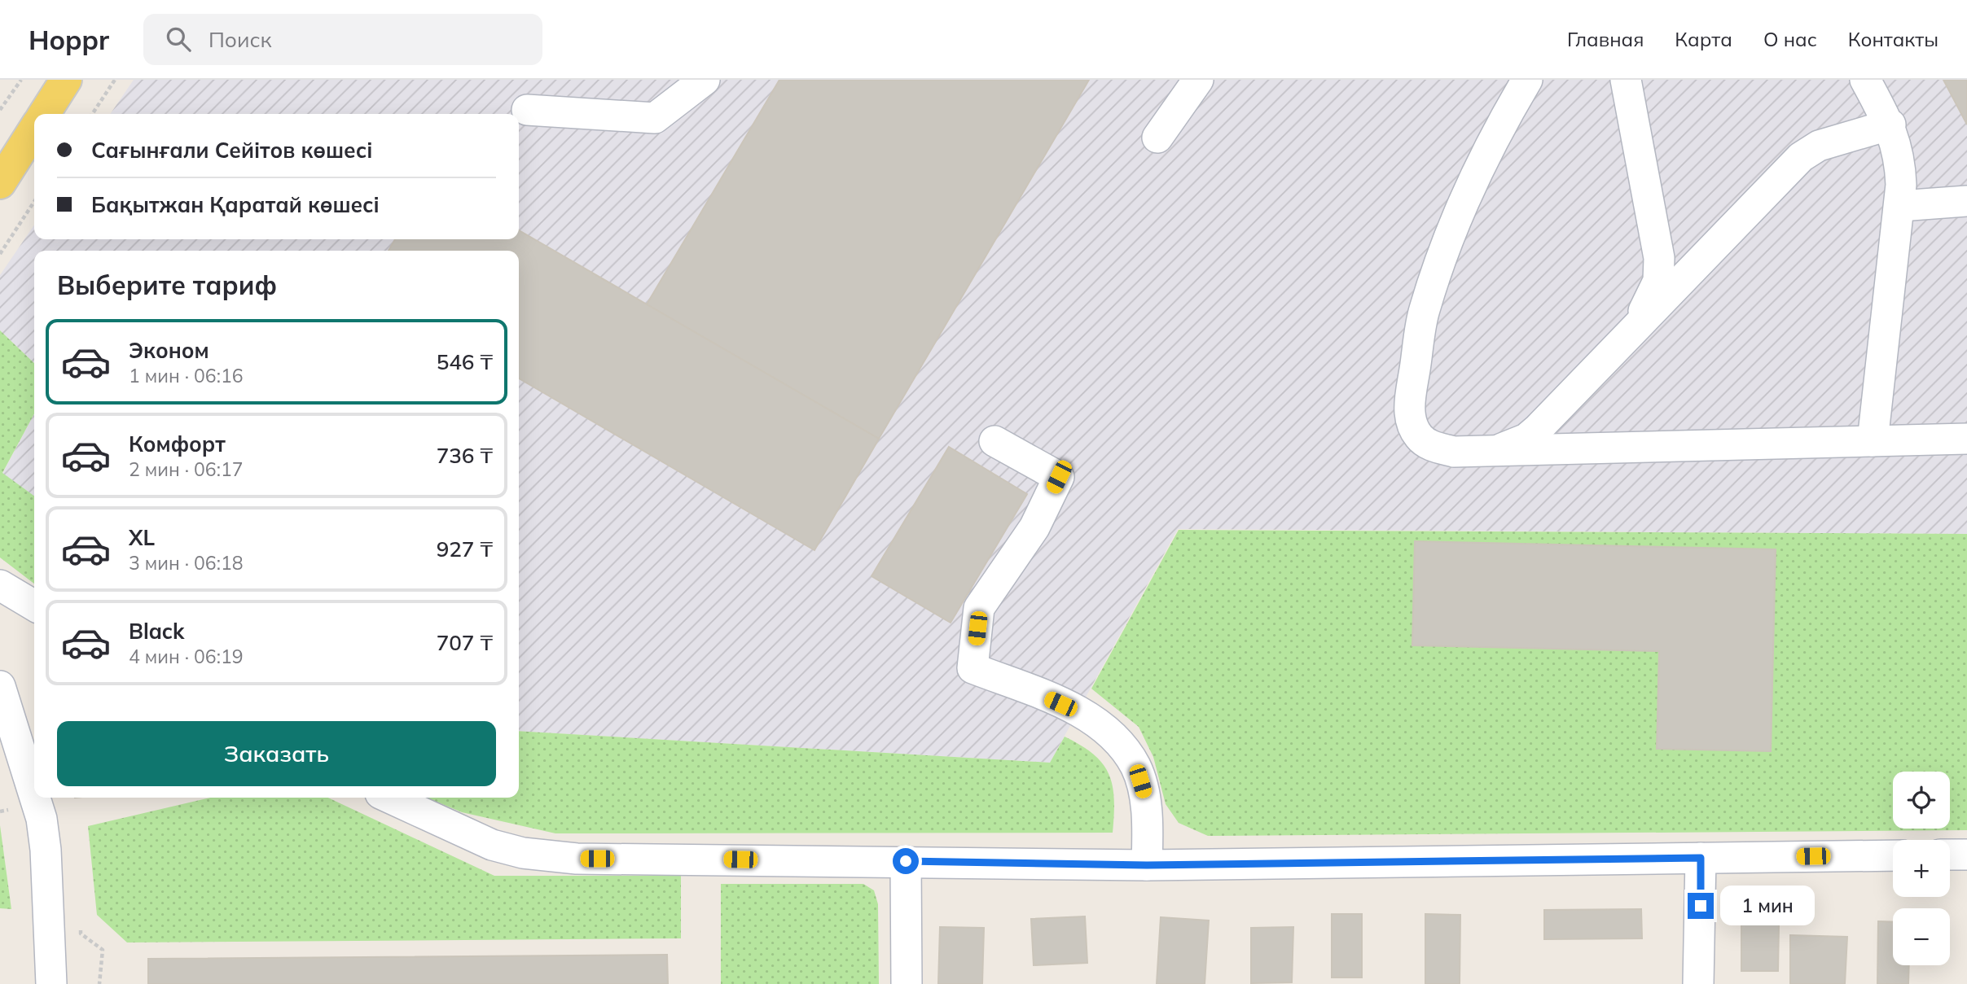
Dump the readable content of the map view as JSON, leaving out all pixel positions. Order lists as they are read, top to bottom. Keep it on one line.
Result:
{"page":{"header":"Hoppr","search":"Поиск","nav":["Главная","Карта","О нас","Контакты"],"banner":["Сағынғали Сейітов көшесі","Бақытжан Қаратай көшесі"],"heading":"Выберите тариф","list":[{"name":"Эконом","note":"1 мин · 06:16","value":"546 ₸"},{"name":"Комфорт","note":"2 мин · 06:17","value":"736 ₸"},{"name":"XL","note":"3 мин · 06:18","value":"927 ₸"},{"name":"Black","note":"4 мин · 06:19","value":"707 ₸"}],"buttons":"Заказать","map_buttons":["+","−"],"bubble":"1 мин"}}
